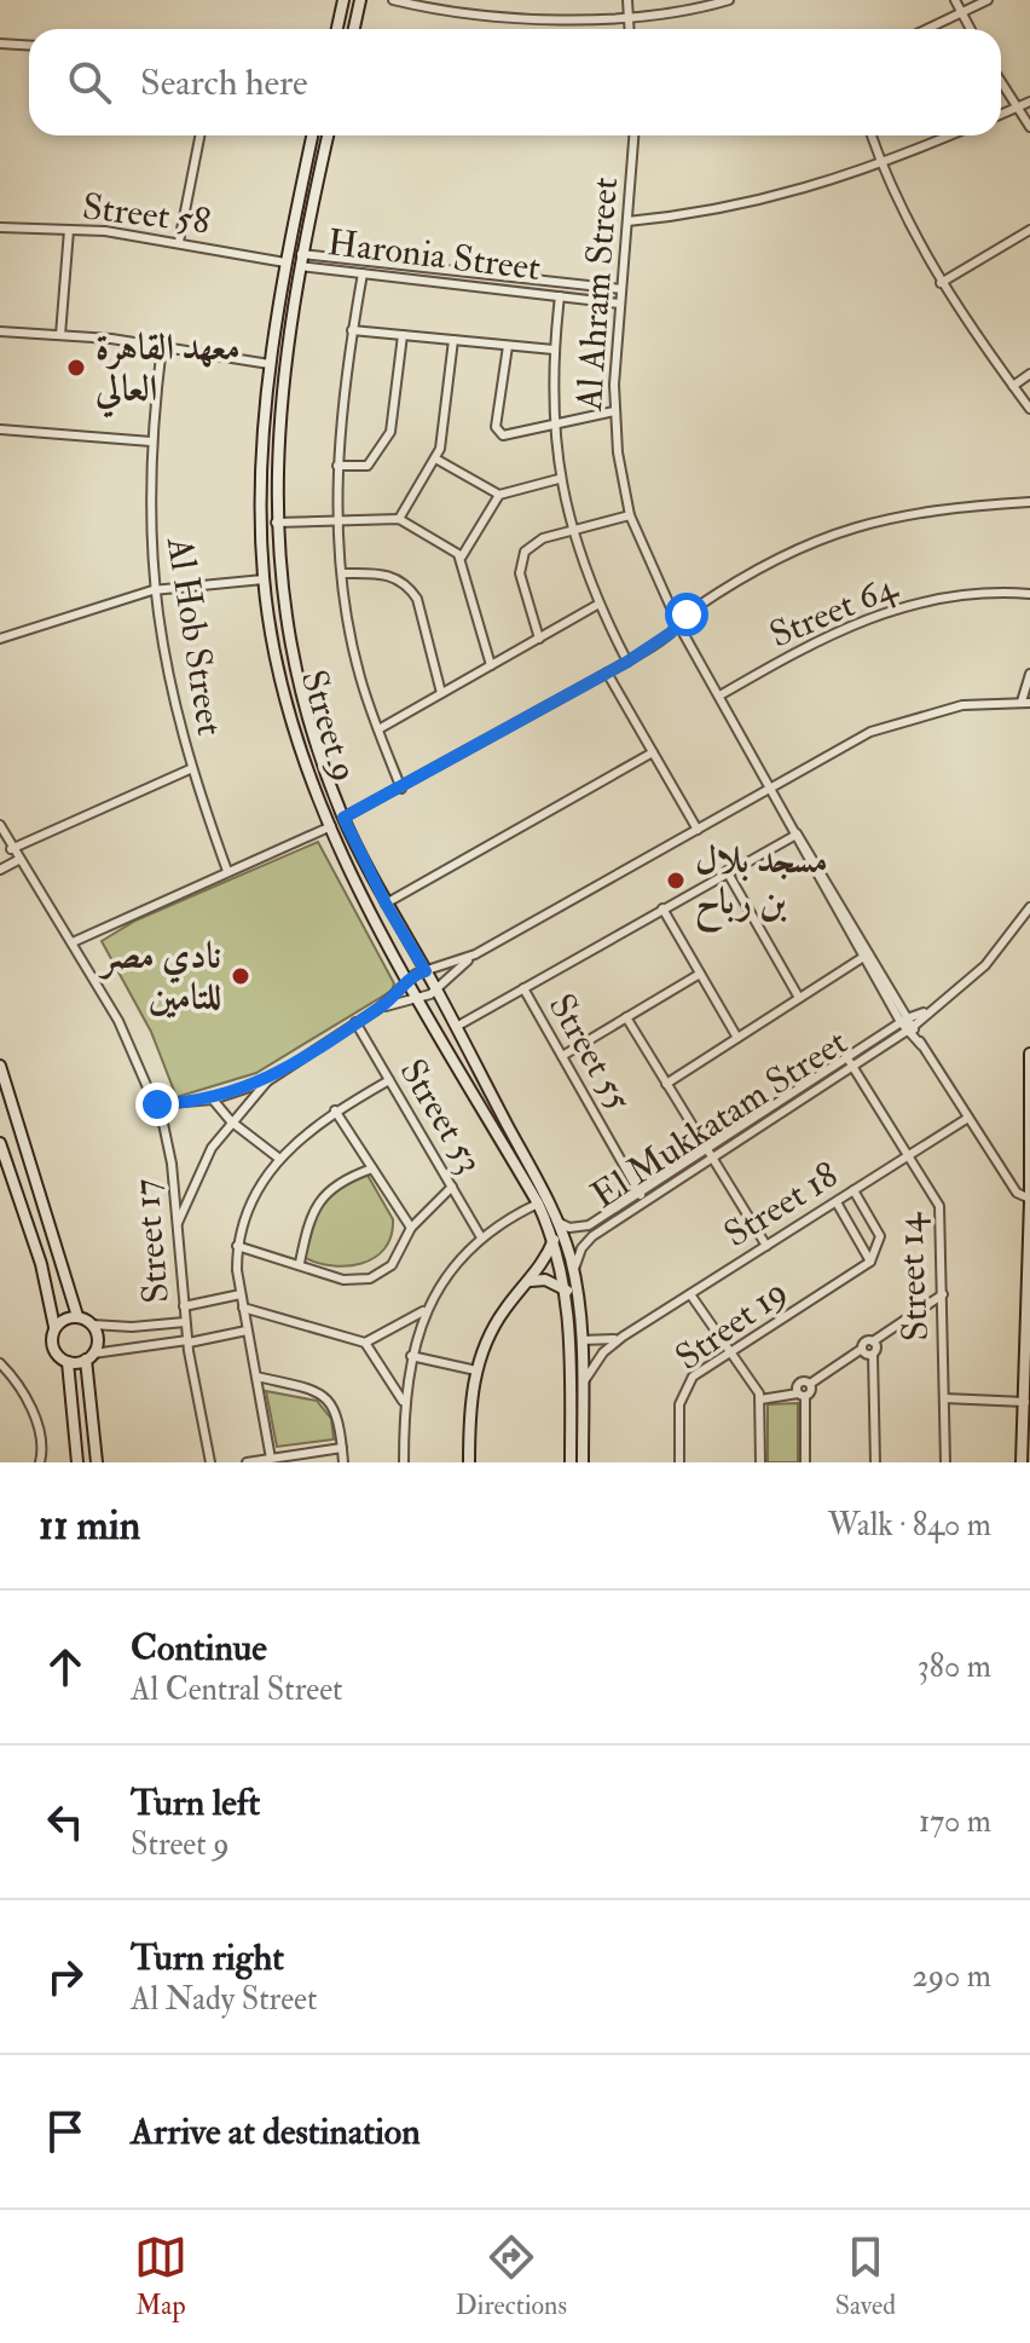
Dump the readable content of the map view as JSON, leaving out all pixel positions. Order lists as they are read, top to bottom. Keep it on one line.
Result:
{"streets":{"main road":["Street 9"],"street":["Street 58","Haronia Street","Al Ahram Street","Street 64","Al Hob Street","Street 55","Street 53","El Mukkatam Street","Street 18","Street 17","Street 14","Street 19"]},"crossings":[["Street 58","Street 9"],["Haronia Street","Al Ahram Street"],["Haronia Street","Street 9"],["Al Ahram Street","Street 64"],["Al Ahram Street","El Mukkatam Street"],["Al Ahram Street","Street 18"],["Street 9","El Mukkatam Street"],["Street 9","Street 18"],["Street 55","El Mukkatam Street"],["El Mukkatam Street","Street 14"],["Street 18","Street 14"]],"places":["معهد القاهرة العالي","مسجد بلال بن رباح","نادي مصر للتامين"],"page":{"search":"Search here","heading":["11 min","Walk · 840 m"],"list":[["Continue","Al Central Street","380 m"],["Turn left","Street 9","170 m"],["Turn right","Al Nady Street","290 m"],"Arrive at destination"],"nav":["Map","Directions","Saved"]}}
